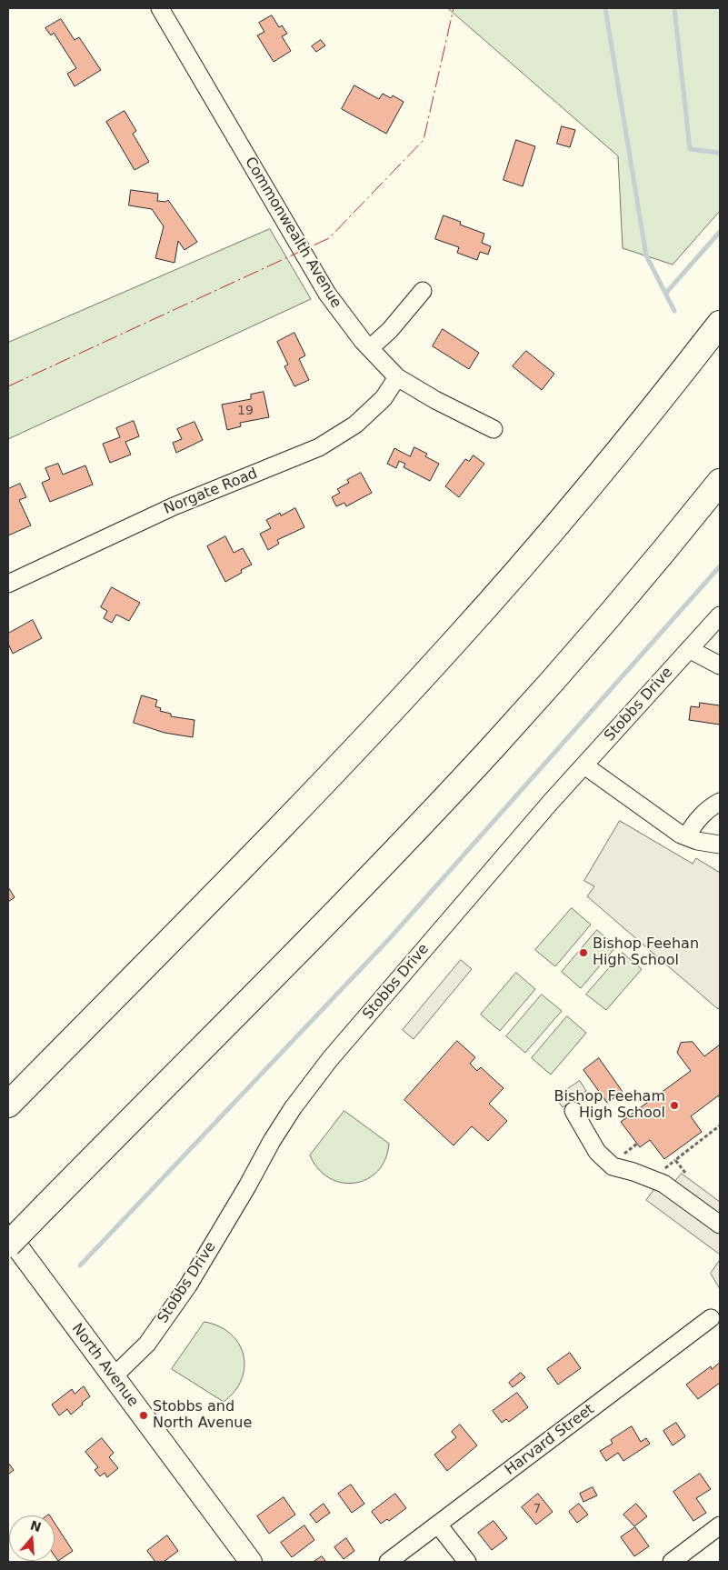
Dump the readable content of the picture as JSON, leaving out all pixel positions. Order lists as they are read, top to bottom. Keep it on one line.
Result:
{"streets":{"main road":["North Avenue"],"street":["Commonwealth Avenue","Norgate Road","Stobbs Drive","Harvard Street"]},"crossings":[["Commonwealth Avenue","Norgate Road"],["Stobbs Drive","North Avenue"]],"places":["Bishop Feehan High School","Bishop Feeham High School","Stobbs and North Avenue"],"house_numbers":["19","7"],"north":"top"}
